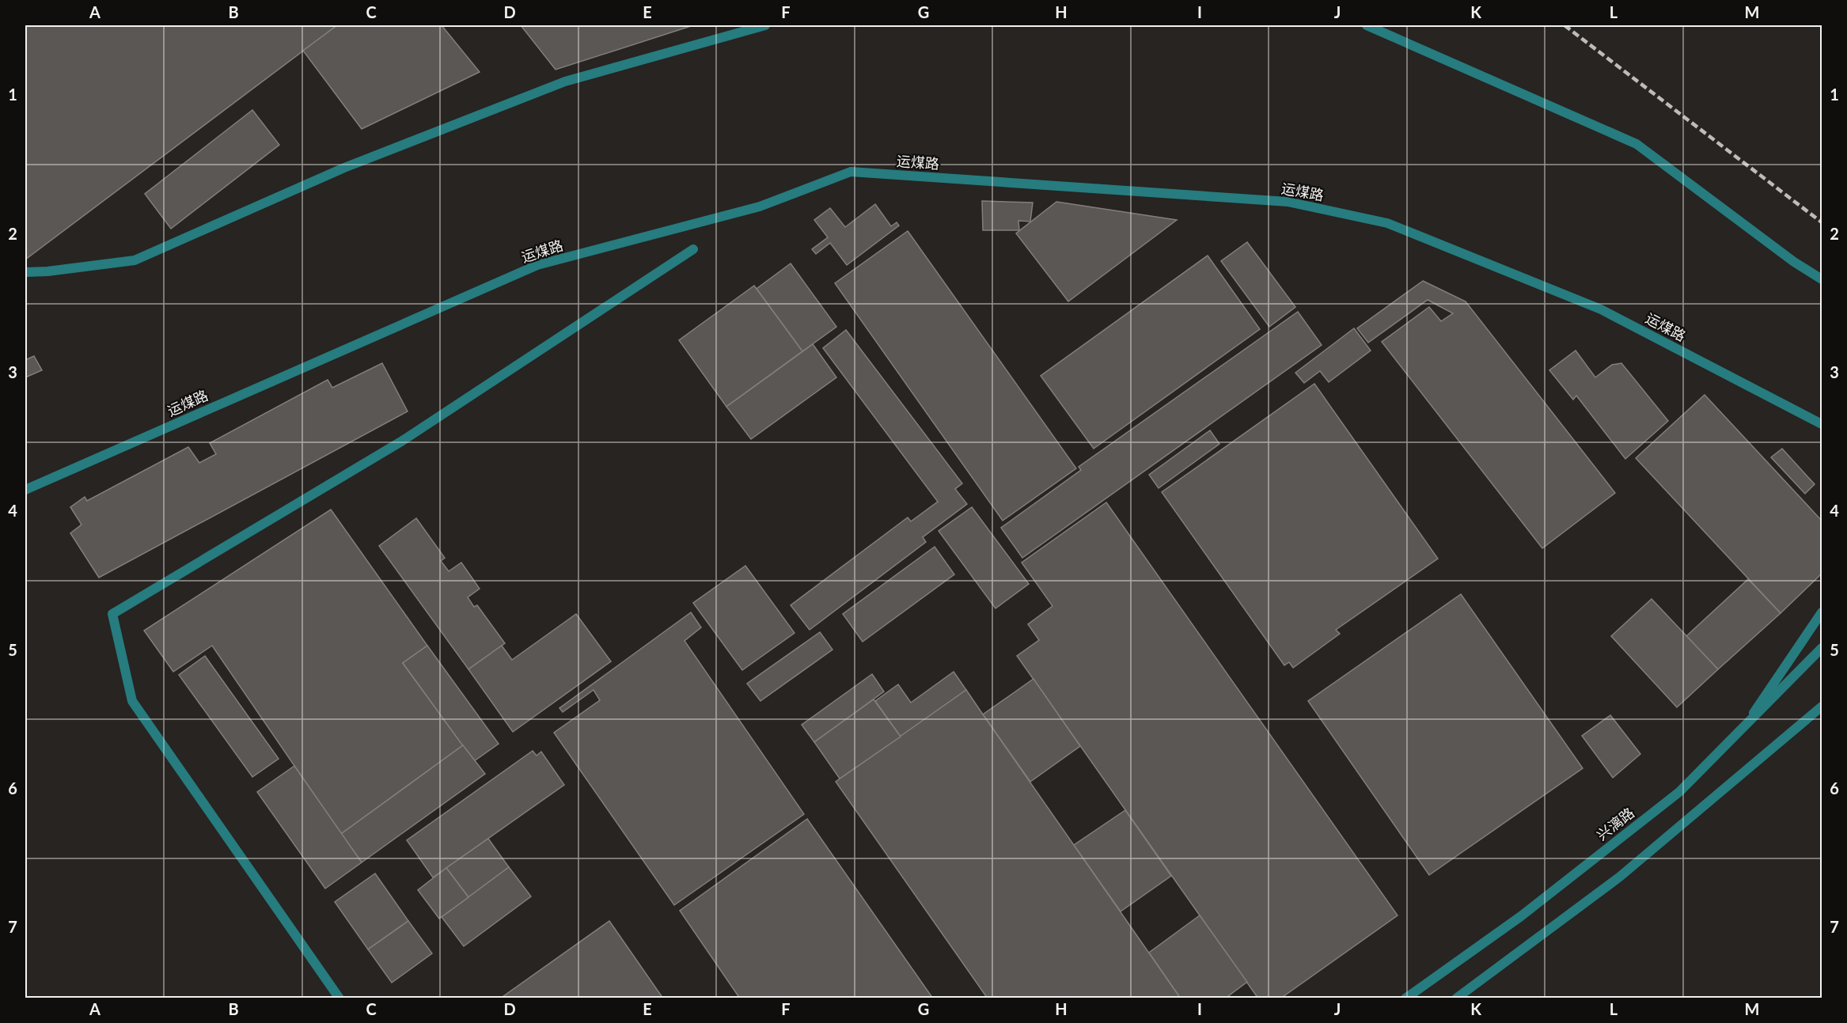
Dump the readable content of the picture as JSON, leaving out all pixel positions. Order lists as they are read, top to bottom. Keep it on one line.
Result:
{"streets":{"street":["运煤路","兴漓路"]},"grid":{"columns":["A","B","C","D","E","F","G","H","I","J","K","L","M"],"rows":["1","2","3","4","5","6","7"]}}
